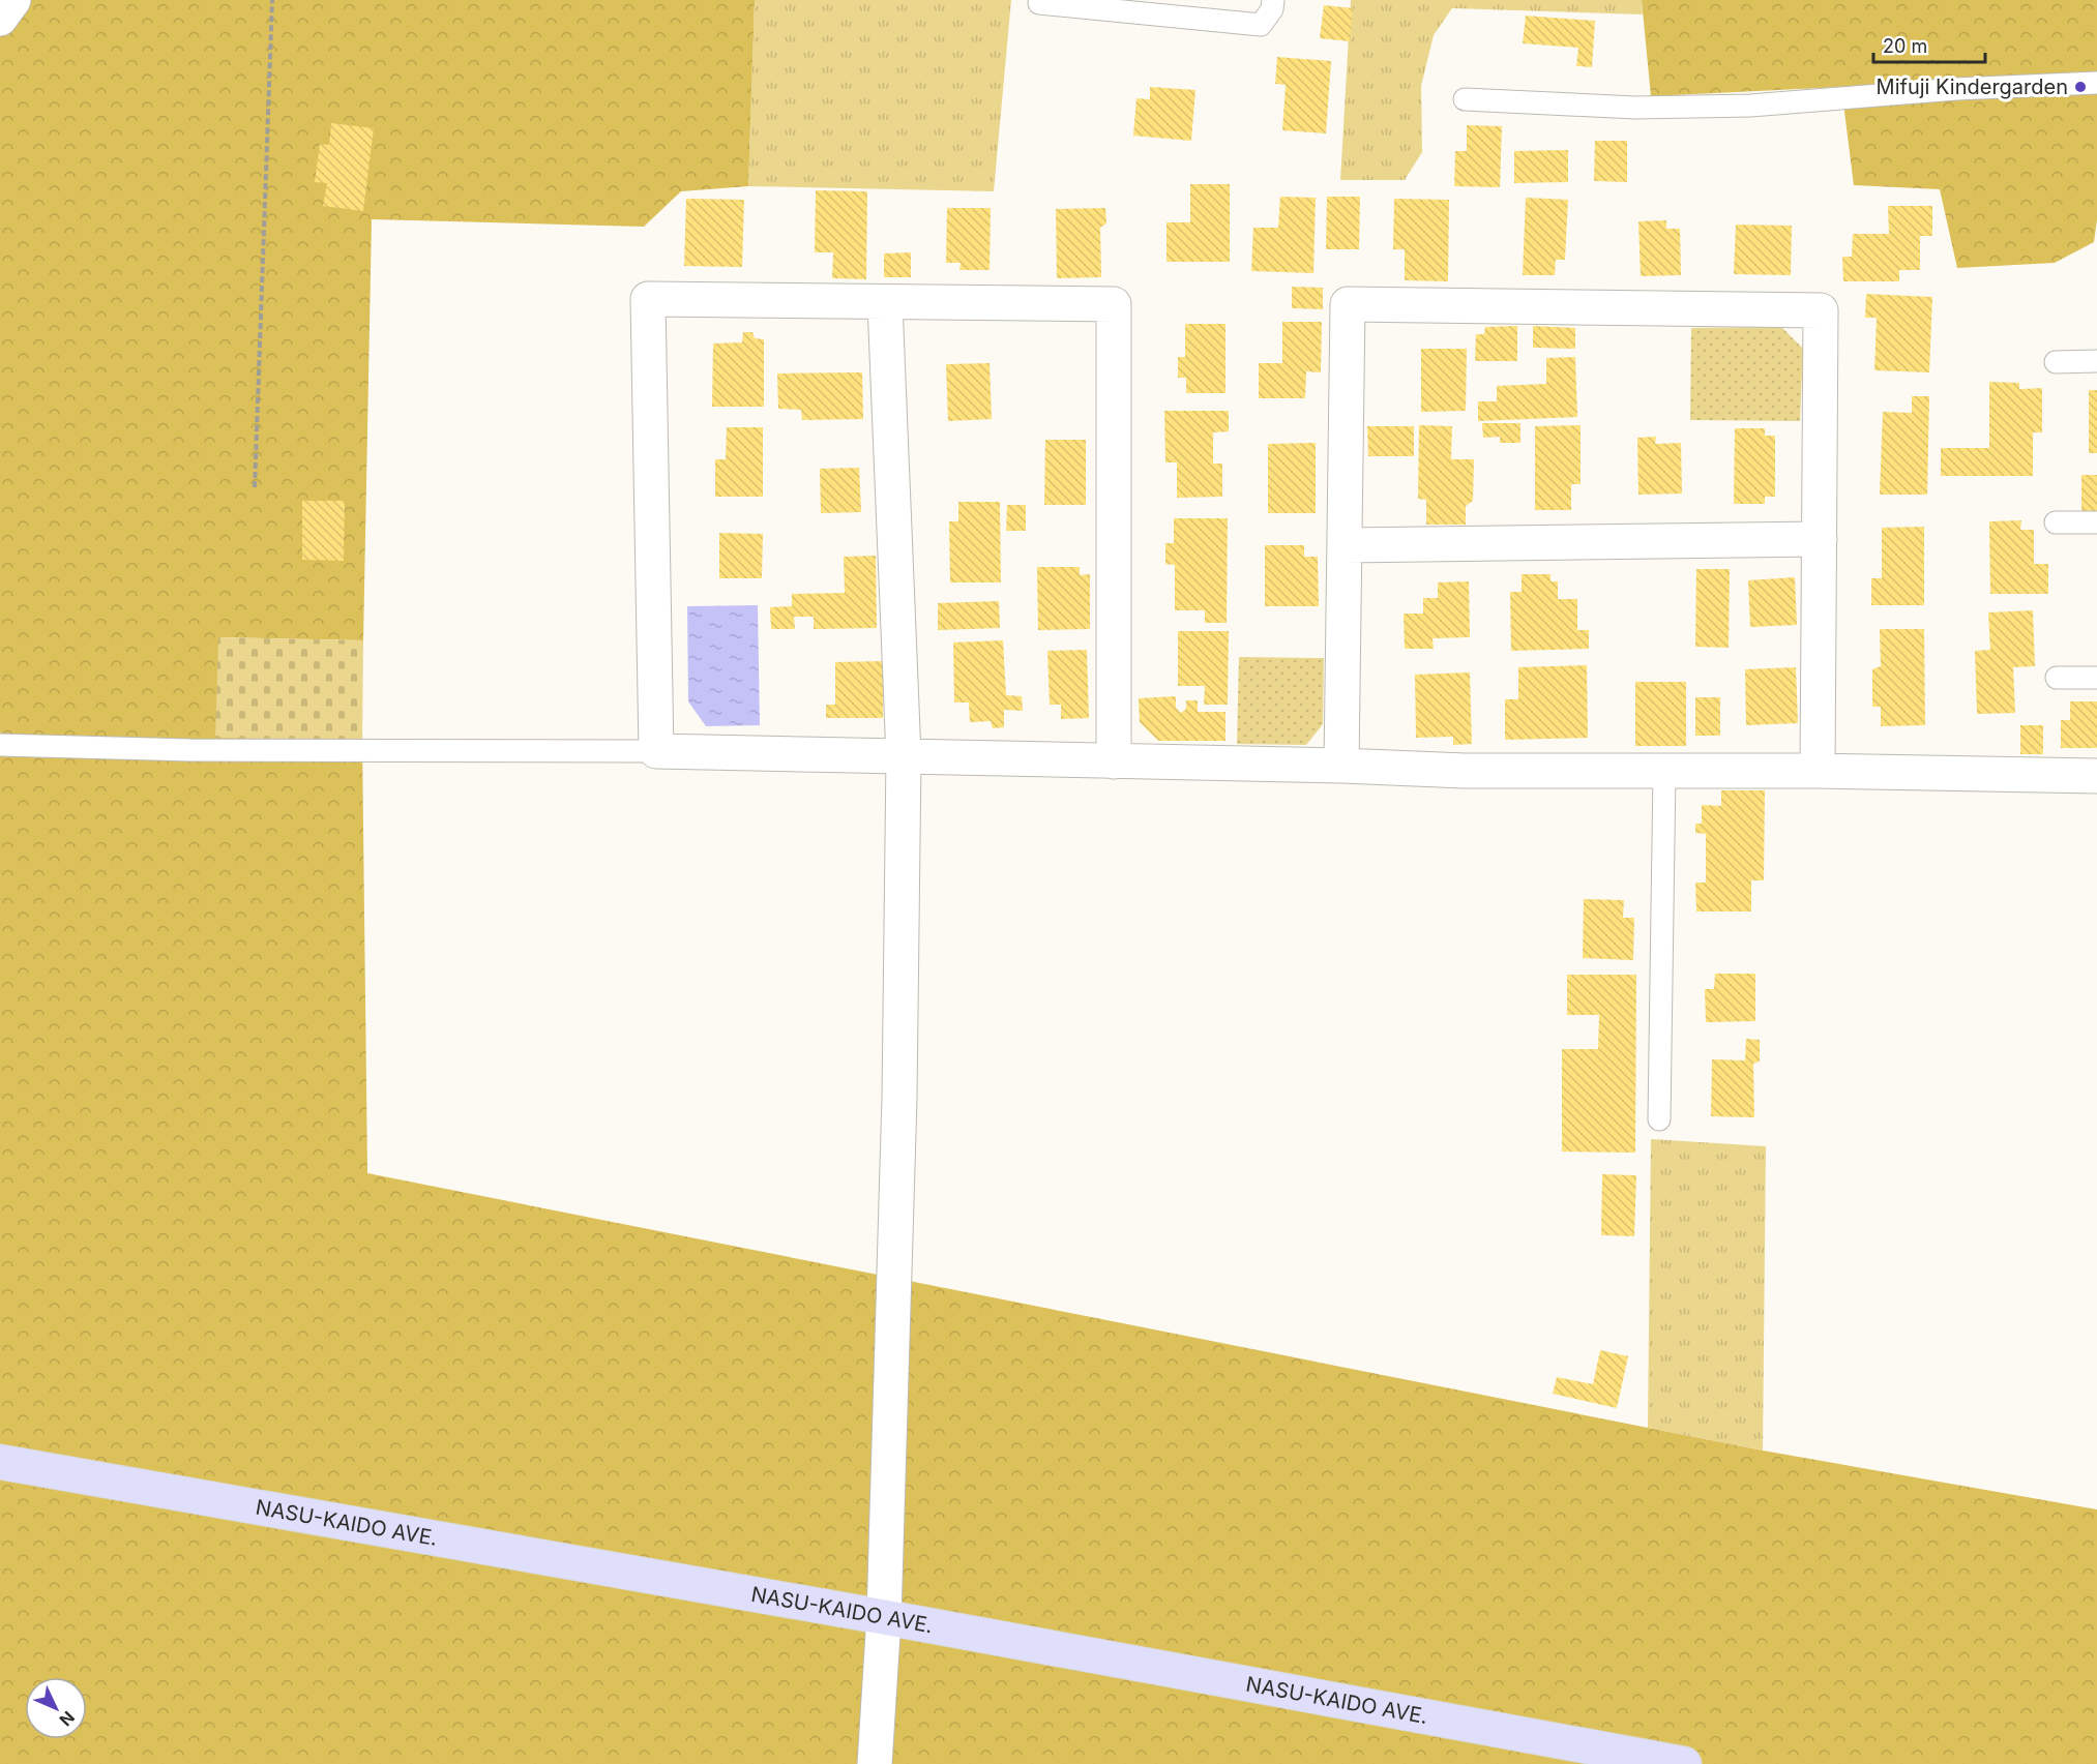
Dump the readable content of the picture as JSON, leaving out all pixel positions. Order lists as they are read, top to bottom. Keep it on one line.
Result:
{"streets":{"main road":["NASU-KAIDO AVE."]},"places":["Mifuji Kindergarden"],"scale_bar":"20 m","north":"bottom right"}
